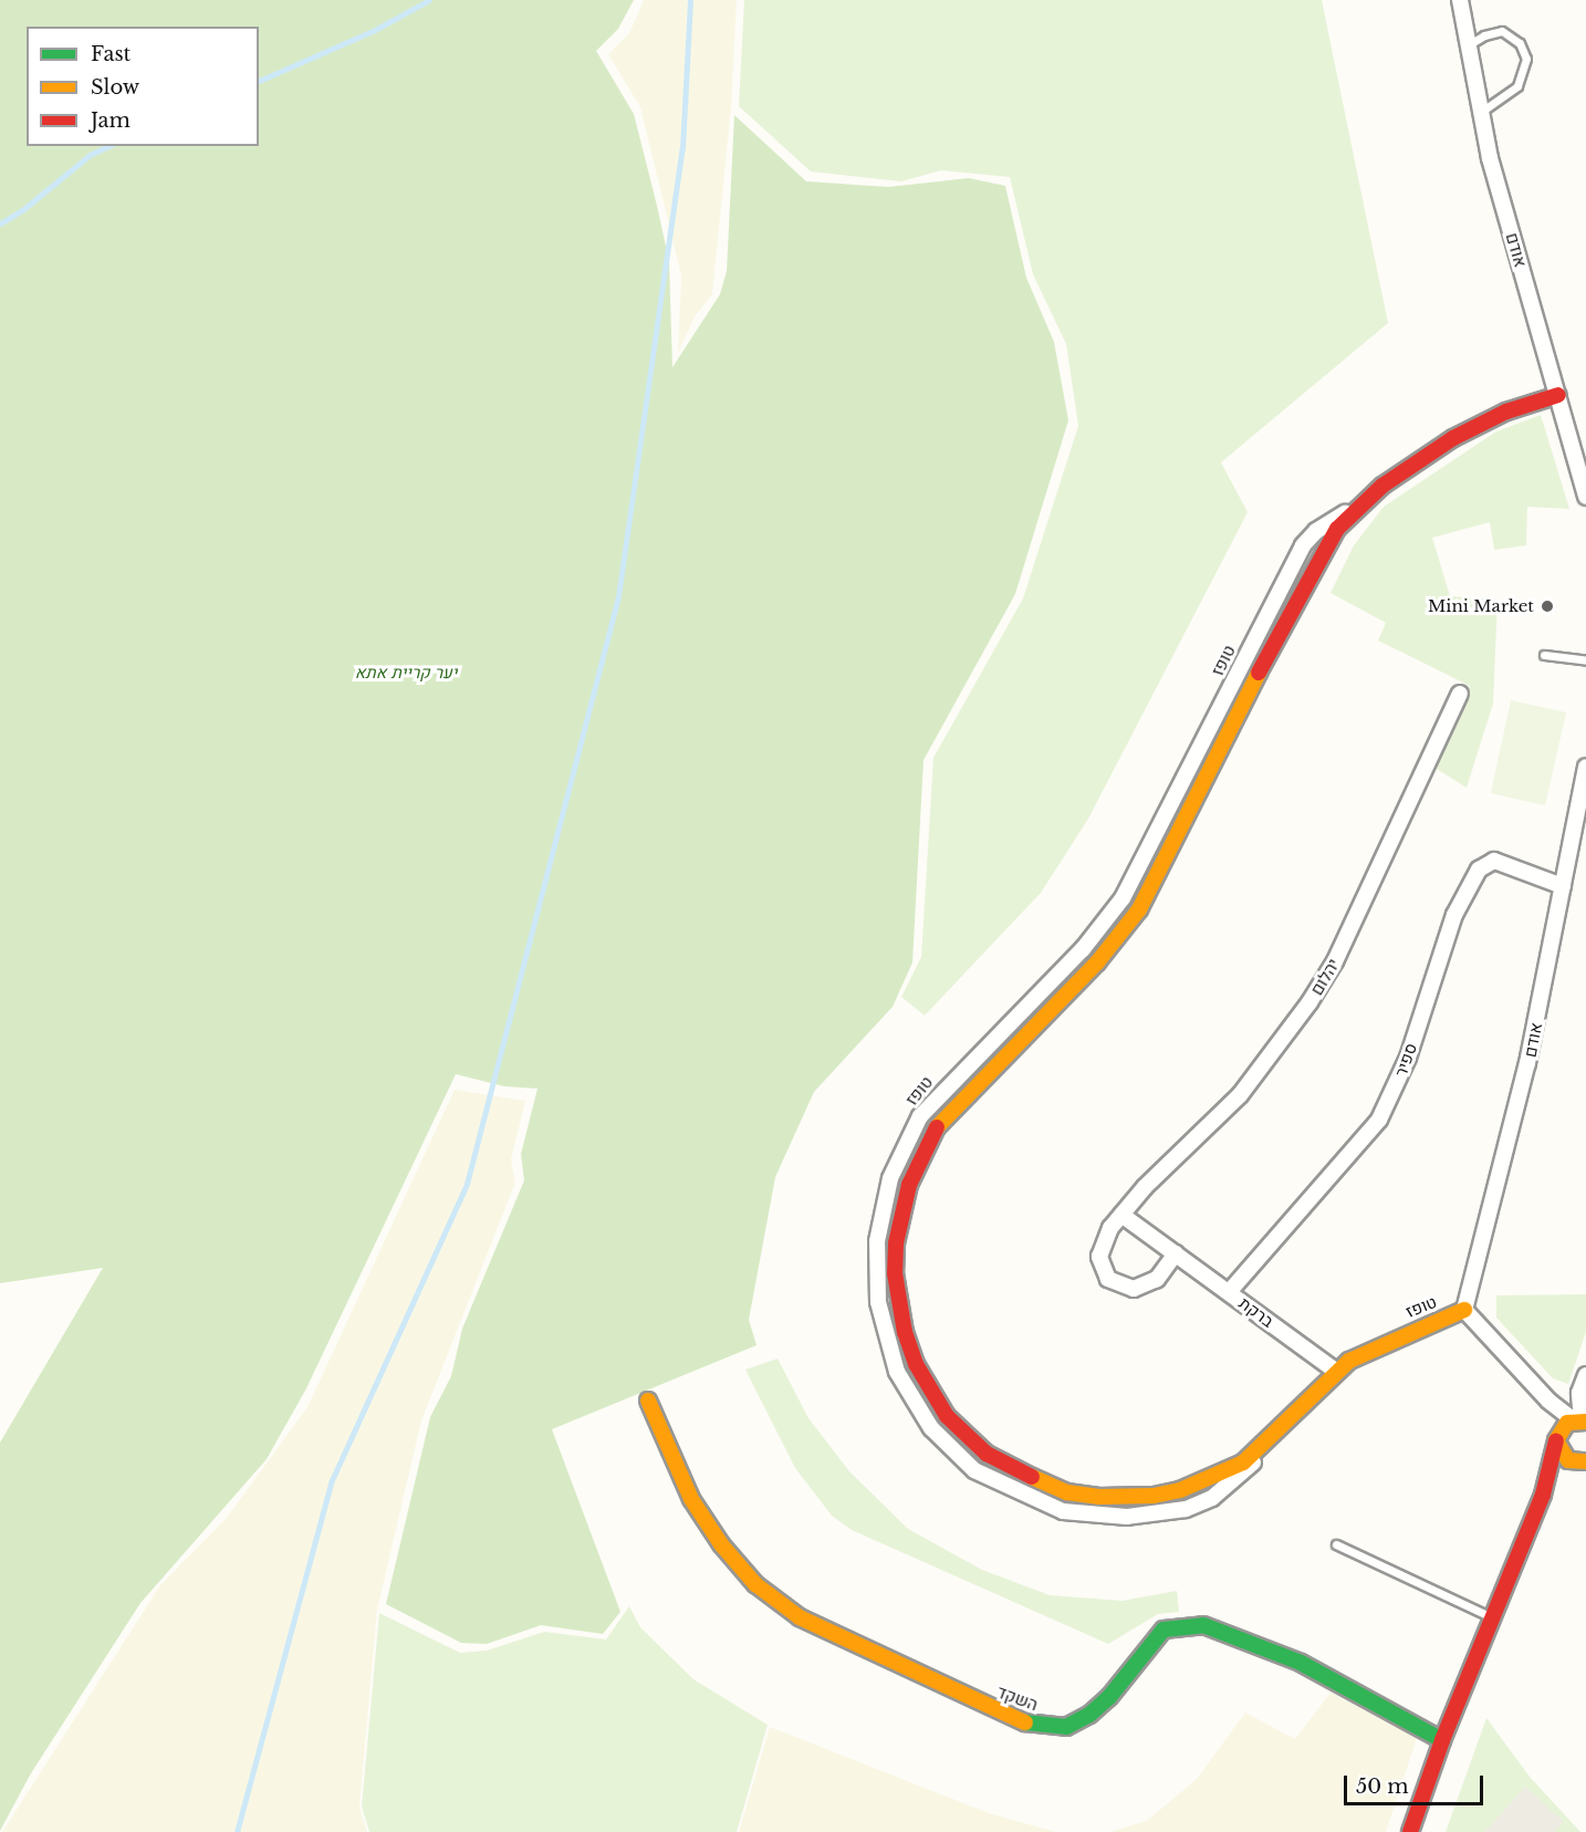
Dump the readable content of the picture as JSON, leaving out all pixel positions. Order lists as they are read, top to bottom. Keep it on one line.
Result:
{"streets":{"street":["אודם","טופז","יהלום","ספיר","ברקת","השקד"]},"crossings":[["אודם","טופז"],["אודם","ספיר"],["טופז","ברקת"],["יהלום","ברקת"],["ספיר","ברקת"]],"parks":["יער קריית אתא"],"places":["Mini Market"],"legend":["Fast","Slow","Jam"],"scale_bar":"50 m"}
